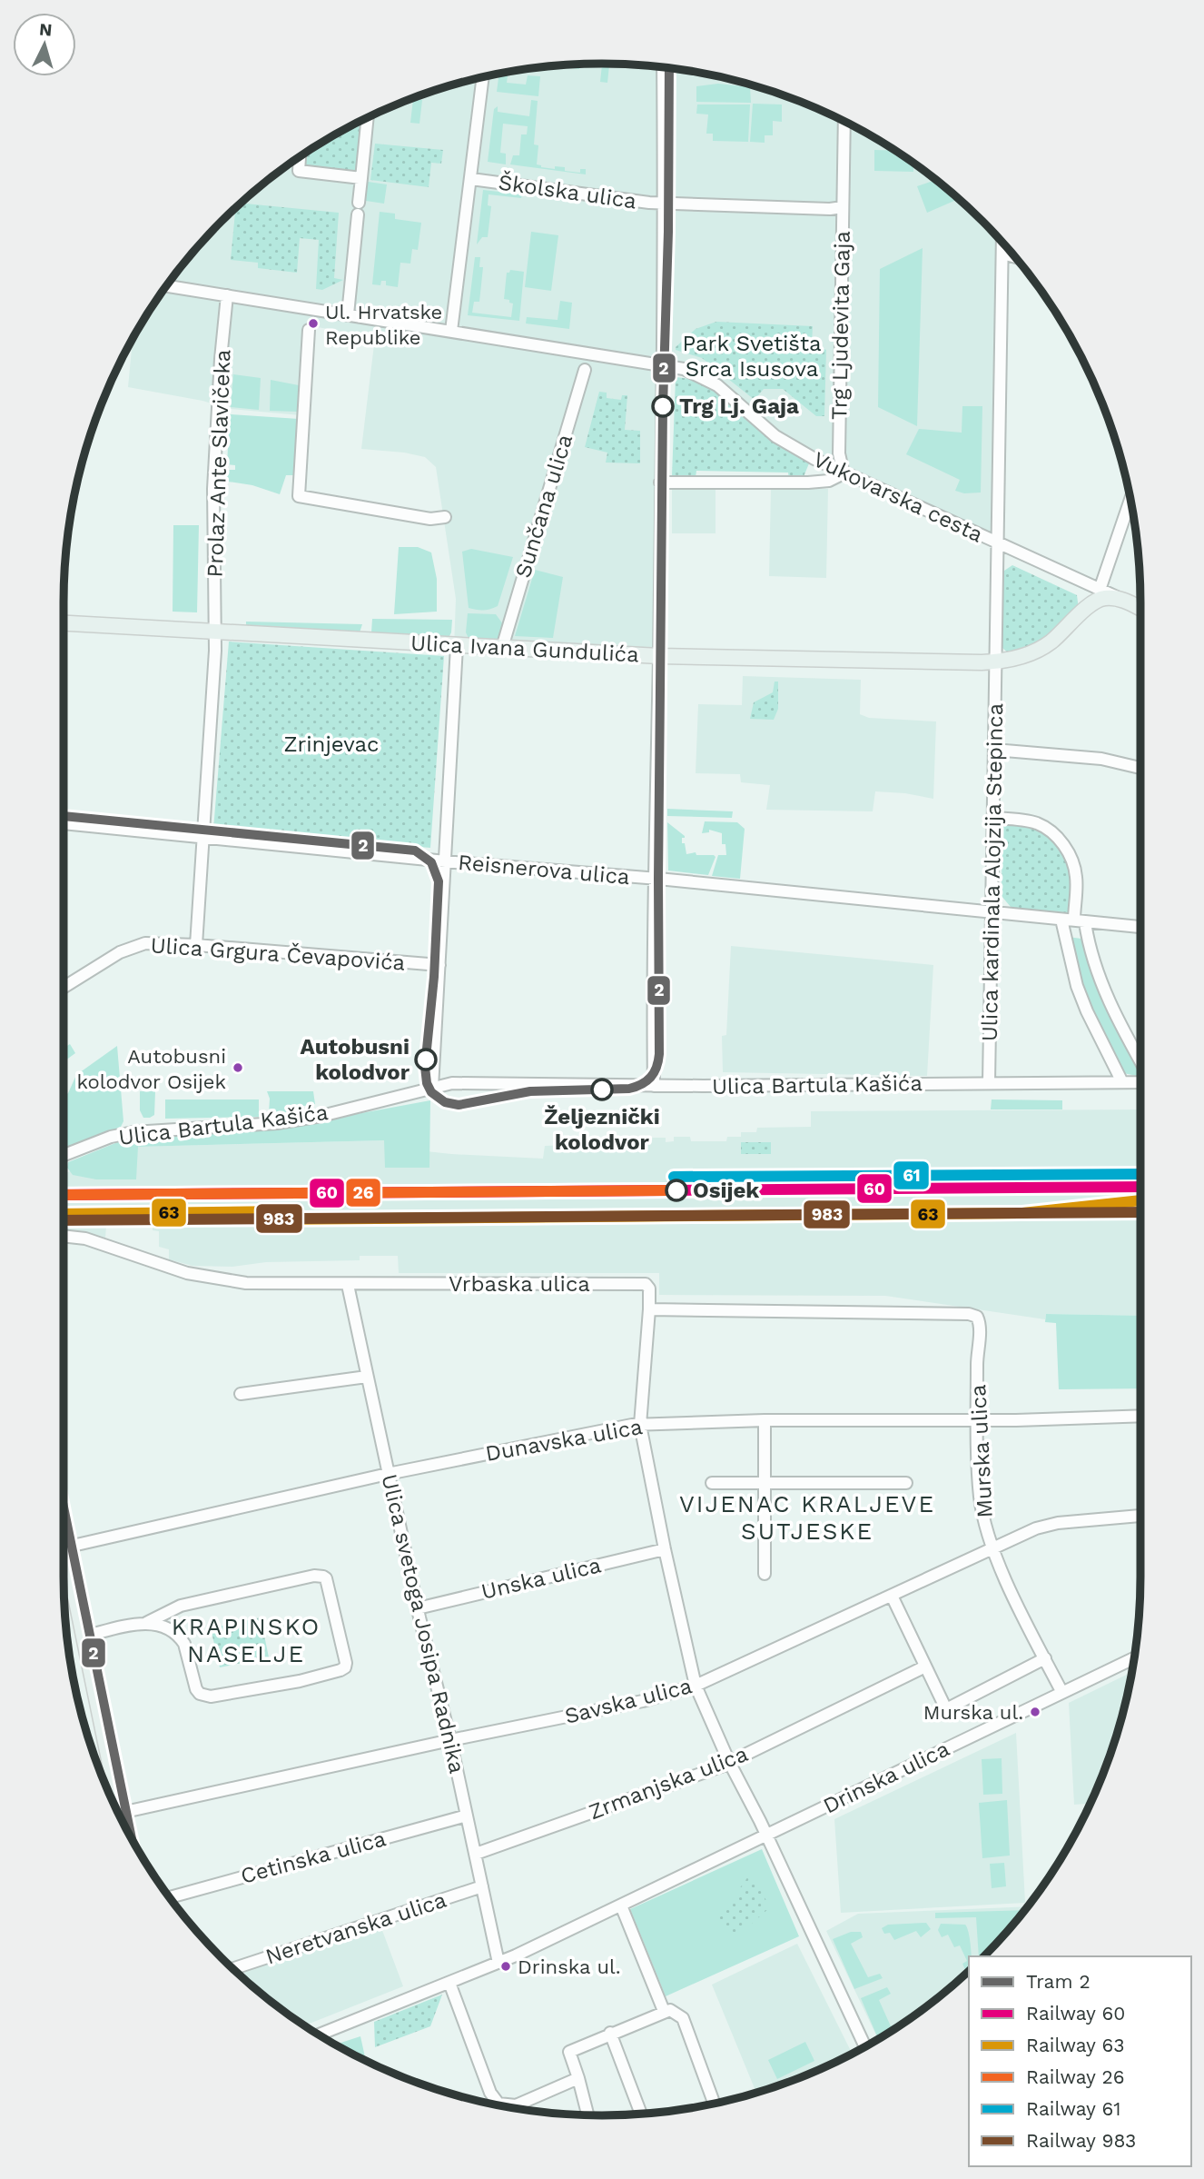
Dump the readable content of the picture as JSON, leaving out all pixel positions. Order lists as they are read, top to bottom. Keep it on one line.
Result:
{"streets":{"main road":["Vukovarska cesta","Ulica Ivana Gundulića"],"street":["Školska ulica","Trg Ljudevita Gaja","Prolaz Ante Slavičeka","Sunčana ulica","Reisnerova ulica","Ulica kardinala Alojzija Stepinca","Ulica Grgura Čevapovića","Ulica Bartula Kašića","Vrbaska ulica","Dunavska ulica","Murska ulica","Unska ulica","Ulica svetoga Josipa Radnika","Savska ulica","Drinska ulica","Zrmanjska ulica","Cetinska ulica","Neretvanska ulica"]},"crossings":[["Školska ulica","Trg Ljudevita Gaja"],["Trg Ljudevita Gaja","Vukovarska cesta"],["Prolaz Ante Slavičeka","Vukovarska cesta"],["Prolaz Ante Slavičeka","Ulica Ivana Gundulića"],["Vukovarska cesta","Ulica Ivana Gundulića"],["Ulica Ivana Gundulića","Ulica kardinala Alojzija Stepinca"],["Reisnerova ulica","Ulica kardinala Alojzija Stepinca"],["Ulica kardinala Alojzija Stepinca","Ulica Bartula Kašića"],["Vrbaska ulica","Murska ulica"],["Vrbaska ulica","Ulica svetoga Josipa Radnika"],["Dunavska ulica","Murska ulica"],["Dunavska ulica","Ulica svetoga Josipa Radnika"],["Murska ulica","Savska ulica"],["Murska ulica","Drinska ulica"],["Unska ulica","Ulica svetoga Josipa Radnika"],["Ulica svetoga Josipa Radnika","Savska ulica"],["Ulica svetoga Josipa Radnika","Drinska ulica"],["Ulica svetoga Josipa Radnika","Zrmanjska ulica"],["Ulica svetoga Josipa Radnika","Cetinska ulica"],["Ulica svetoga Josipa Radnika","Neretvanska ulica"]],"districts":["VIJENAC KRALJEVE SUTJESKE","KRAPINSKO NASELJE"],"parks":["Park Svetišta Srca Isusova","Zrinjevac"],"places":["Ul. Hrvatske Republike","Trg Lj. Gaja","Autobusni kolodvor","Autobusni kolodvor Osijek","Željeznički kolodvor","Osijek","Murska ul.","Drinska ul."],"lines":["tram line 2","rail line 61","rail line 60","rail line 26","rail line 63","rail line 983"],"legend":["Tram 2","Railway 60","Railway 63","Railway 26","Railway 61","Railway 983"],"north":"top"}
